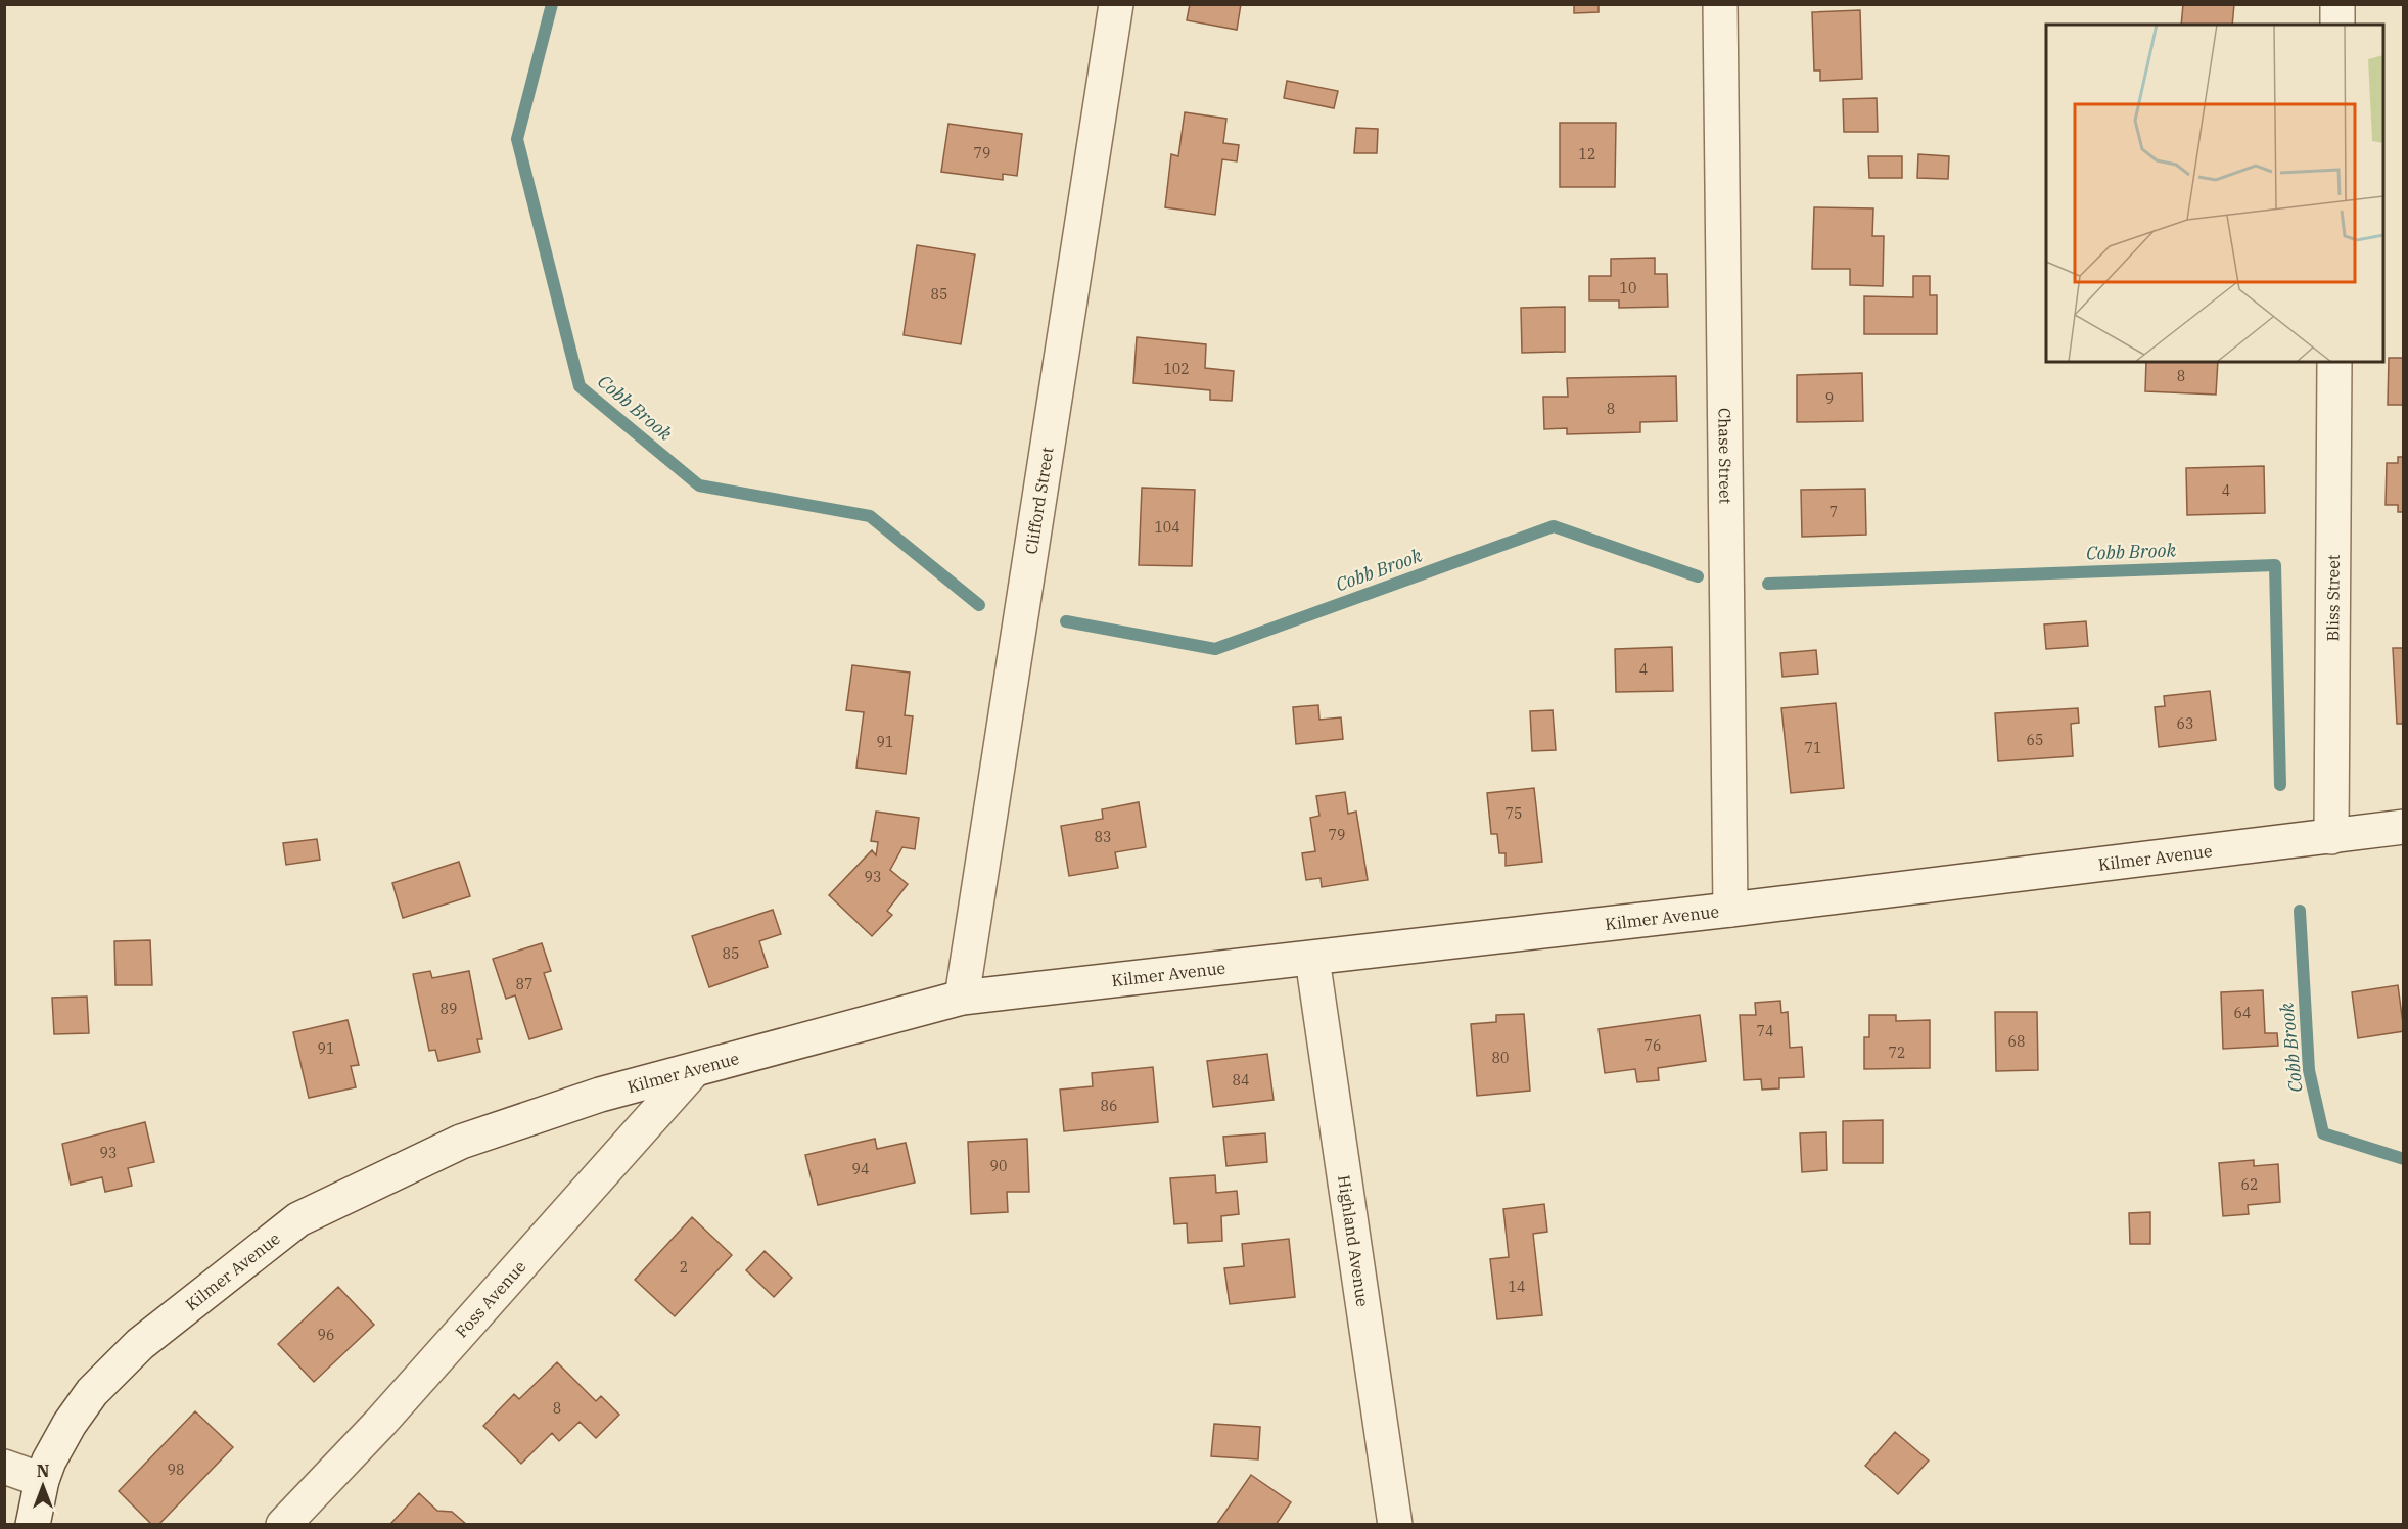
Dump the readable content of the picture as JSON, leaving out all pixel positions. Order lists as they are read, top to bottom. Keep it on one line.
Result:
{"streets":{"street":["Chase Street","Clifford Street","Bliss Street","Kilmer Avenue","Highland Avenue","Foss Avenue"]},"crossings":[["Chase Street","Kilmer Avenue"],["Clifford Street","Kilmer Avenue"],["Bliss Street","Kilmer Avenue"],["Kilmer Avenue","Highland Avenue"],["Kilmer Avenue","Foss Avenue"]],"water":["Cobb Brook"],"house_numbers":["79","12","10","85","102","8","9","8","4","7","104","4","63","65","91","71","75","79","83","93","85","87","89","64","74","68","76","91","72","80","84","86","93","90","94","62","2","14","96","8","98"],"north":"top"}
